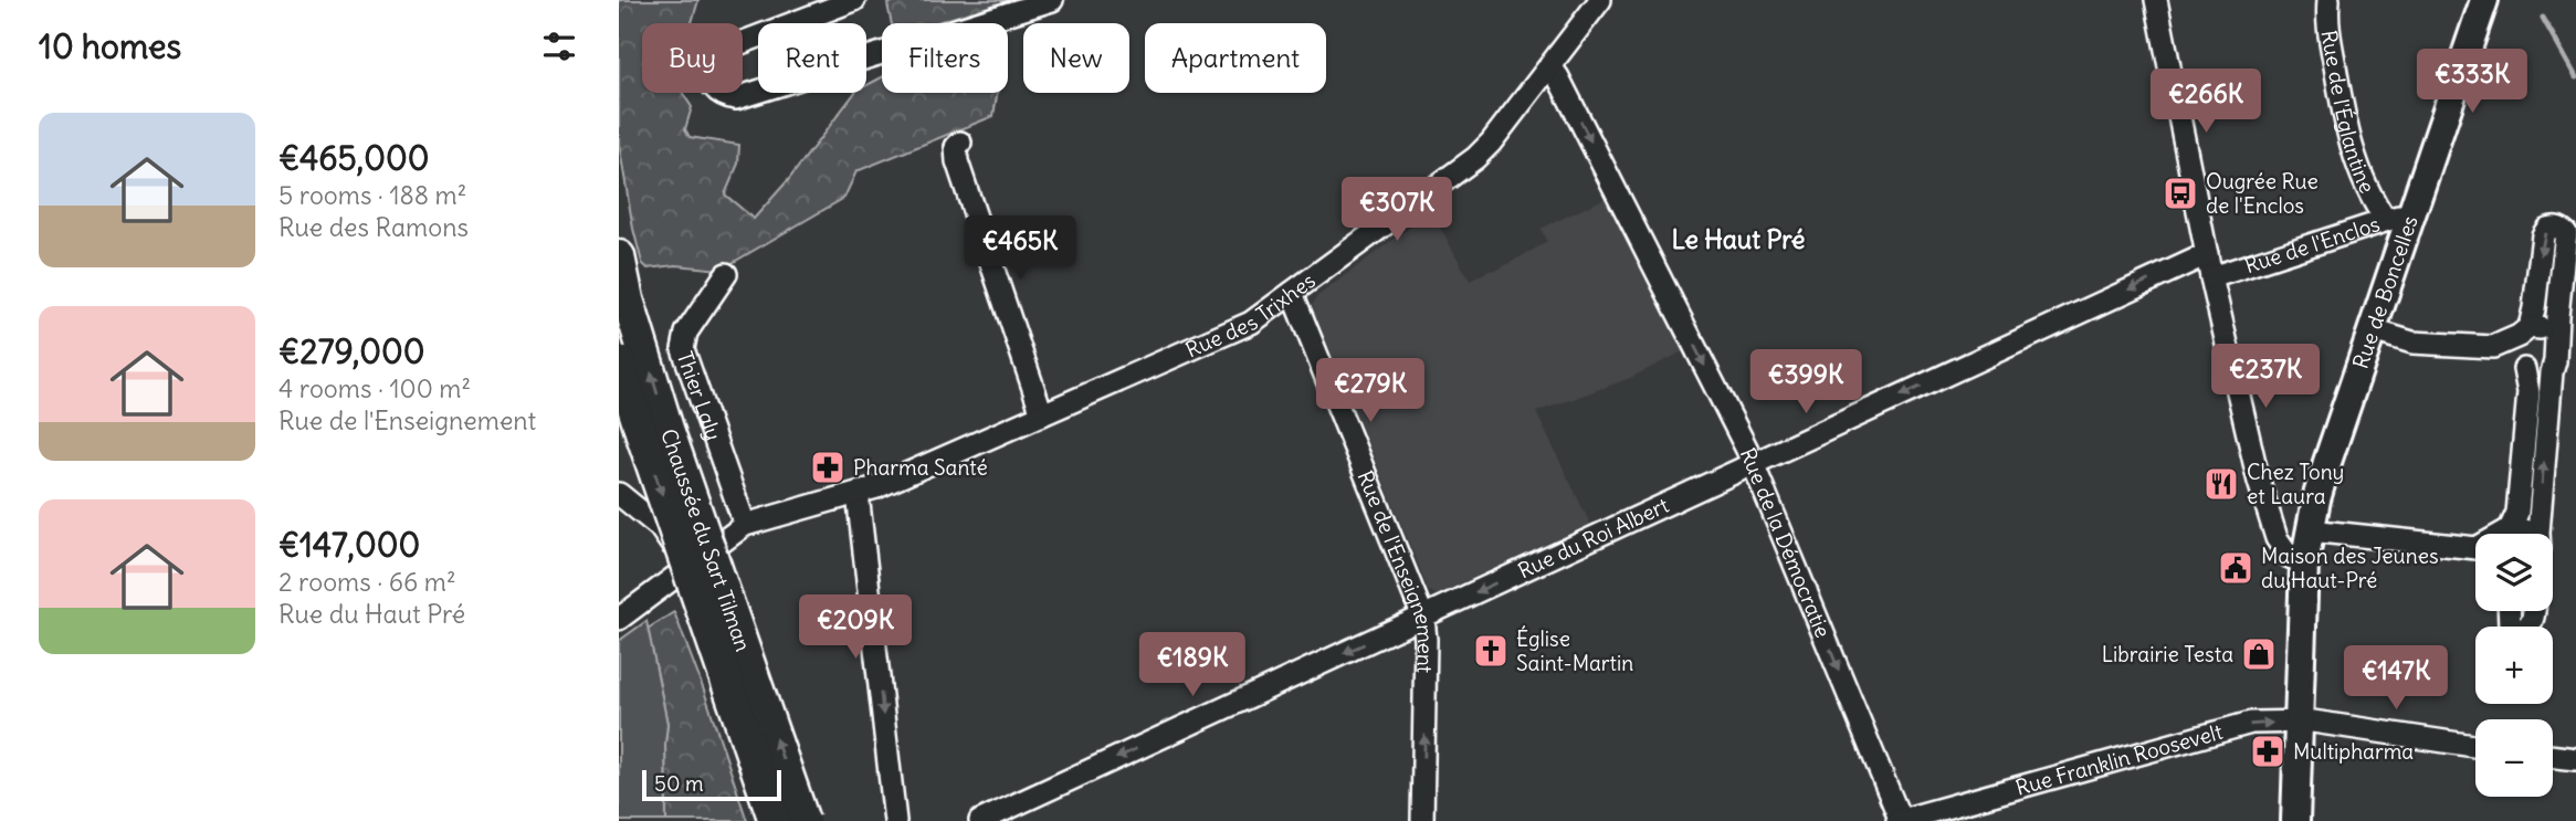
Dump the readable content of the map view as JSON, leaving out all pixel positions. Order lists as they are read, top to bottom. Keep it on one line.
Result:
{"streets":{"highway":["Chaussée du Sart Tilman"],"main road":["Rue de Boncelles"],"street":["Rue de l'Églantine","Rue de l'Enclos","Rue des Trixhes","Thier Laly","Rue du Roi Albert","Rue de la Démocratie","Rue de l'Enseignement","Rue Franklin Roosevelt"]},"crossings":[["Rue de l'Églantine","Rue de l'Enclos"],["Rue de l'Enclos","Rue de Boncelles"],["Rue de Boncelles","Rue Franklin Roosevelt"],["Rue des Trixhes","Thier Laly"],["Rue des Trixhes","Rue de la Démocratie"],["Rue des Trixhes","Rue de l'Enseignement"],["Rue du Roi Albert","Rue de la Démocratie"],["Rue du Roi Albert","Rue de l'Enseignement"],["Rue de la Démocratie","Rue Franklin Roosevelt"]],"one_way":["Rue du Roi Albert","Rue de la Démocratie","Rue de l'Enseignement","Rue Franklin Roosevelt"],"districts":["Le Haut Pré"],"places":{"bus stop":["Ougrée Rue de l'Enclos"],"pharmacy":["Pharma Santé","Multipharma"],"restaurant":["Chez Tony et Laura"],"public building":["Maison des Jeunes du Haut-Pré"],"church":["Église Saint-Martin"],"shop":["Librairie Testa"]},"scale_bar":"50 m","page":{"heading":"10 homes","chip":["Buy","Rent","Filters","New","Apartment"],"price":["€333K","€266K","€307K","€465K","€237K","€399K","€279K","€209K","€189K","€147K"],"list":[{"name":"€465,000","note":"5 rooms · 188 m² · Rue des Ramons"},{"name":"€279,000","note":"4 rooms · 100 m² · Rue de l'Enseignement"},{"name":"€147,000","note":"2 rooms · 66 m² · Rue du Haut Pré"}],"map_buttons":["+","−"],"scale":"50 m"}}
